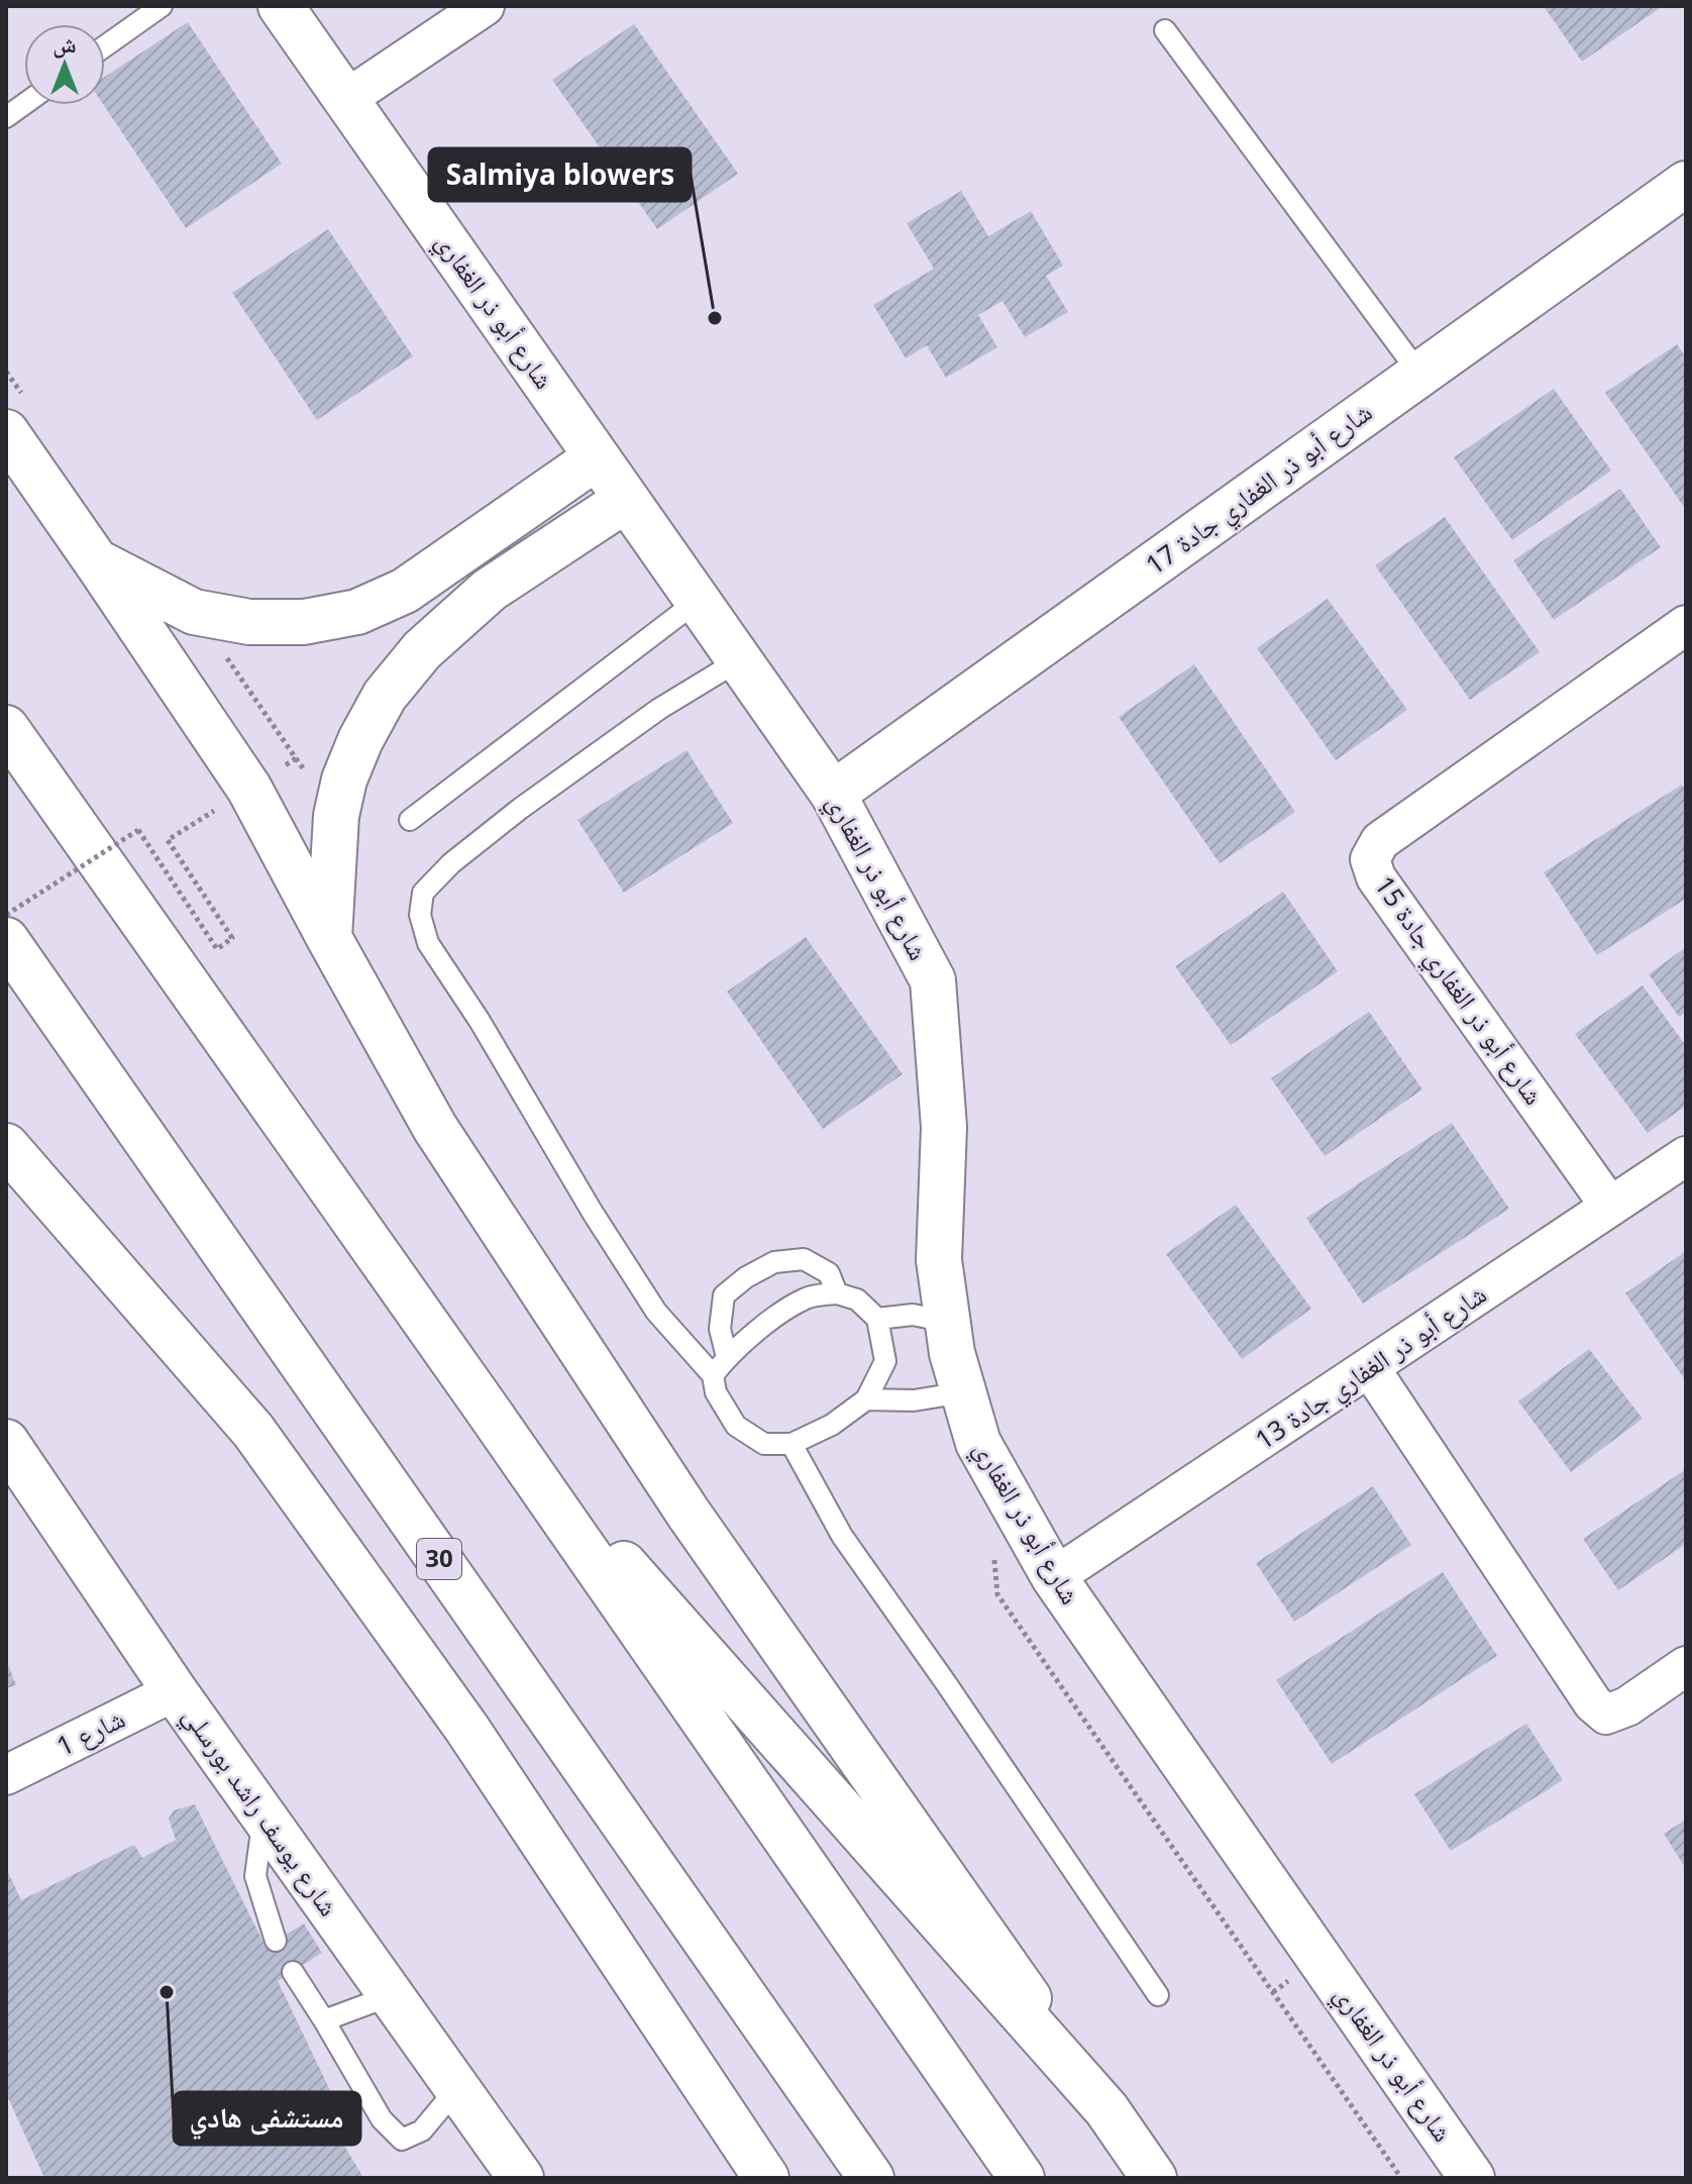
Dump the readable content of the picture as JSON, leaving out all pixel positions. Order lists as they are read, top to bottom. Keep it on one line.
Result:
{"streets":{"main road":["شارع أبو ذر الغفاري","شارع أبو ذر الغفاري جادة 17","30","شارع يوسف راشد بورسلي"],"street":["شارع أبو ذر الغفاري جادة 15","شارع أبو ذر الغفاري جادة 13","شارع 1"]},"crossings":[["شارع أبو ذر الغفاري","شارع أبو ذر الغفاري جادة 17"],["شارع أبو ذر الغفاري","شارع أبو ذر الغفاري جادة 13"],["شارع أبو ذر الغفاري جادة 15","شارع أبو ذر الغفاري جادة 13"],["شارع 1","شارع يوسف راشد بورسلي"]],"places":["Salmiya blowers","مستشفى هادي"],"north":"top"}
